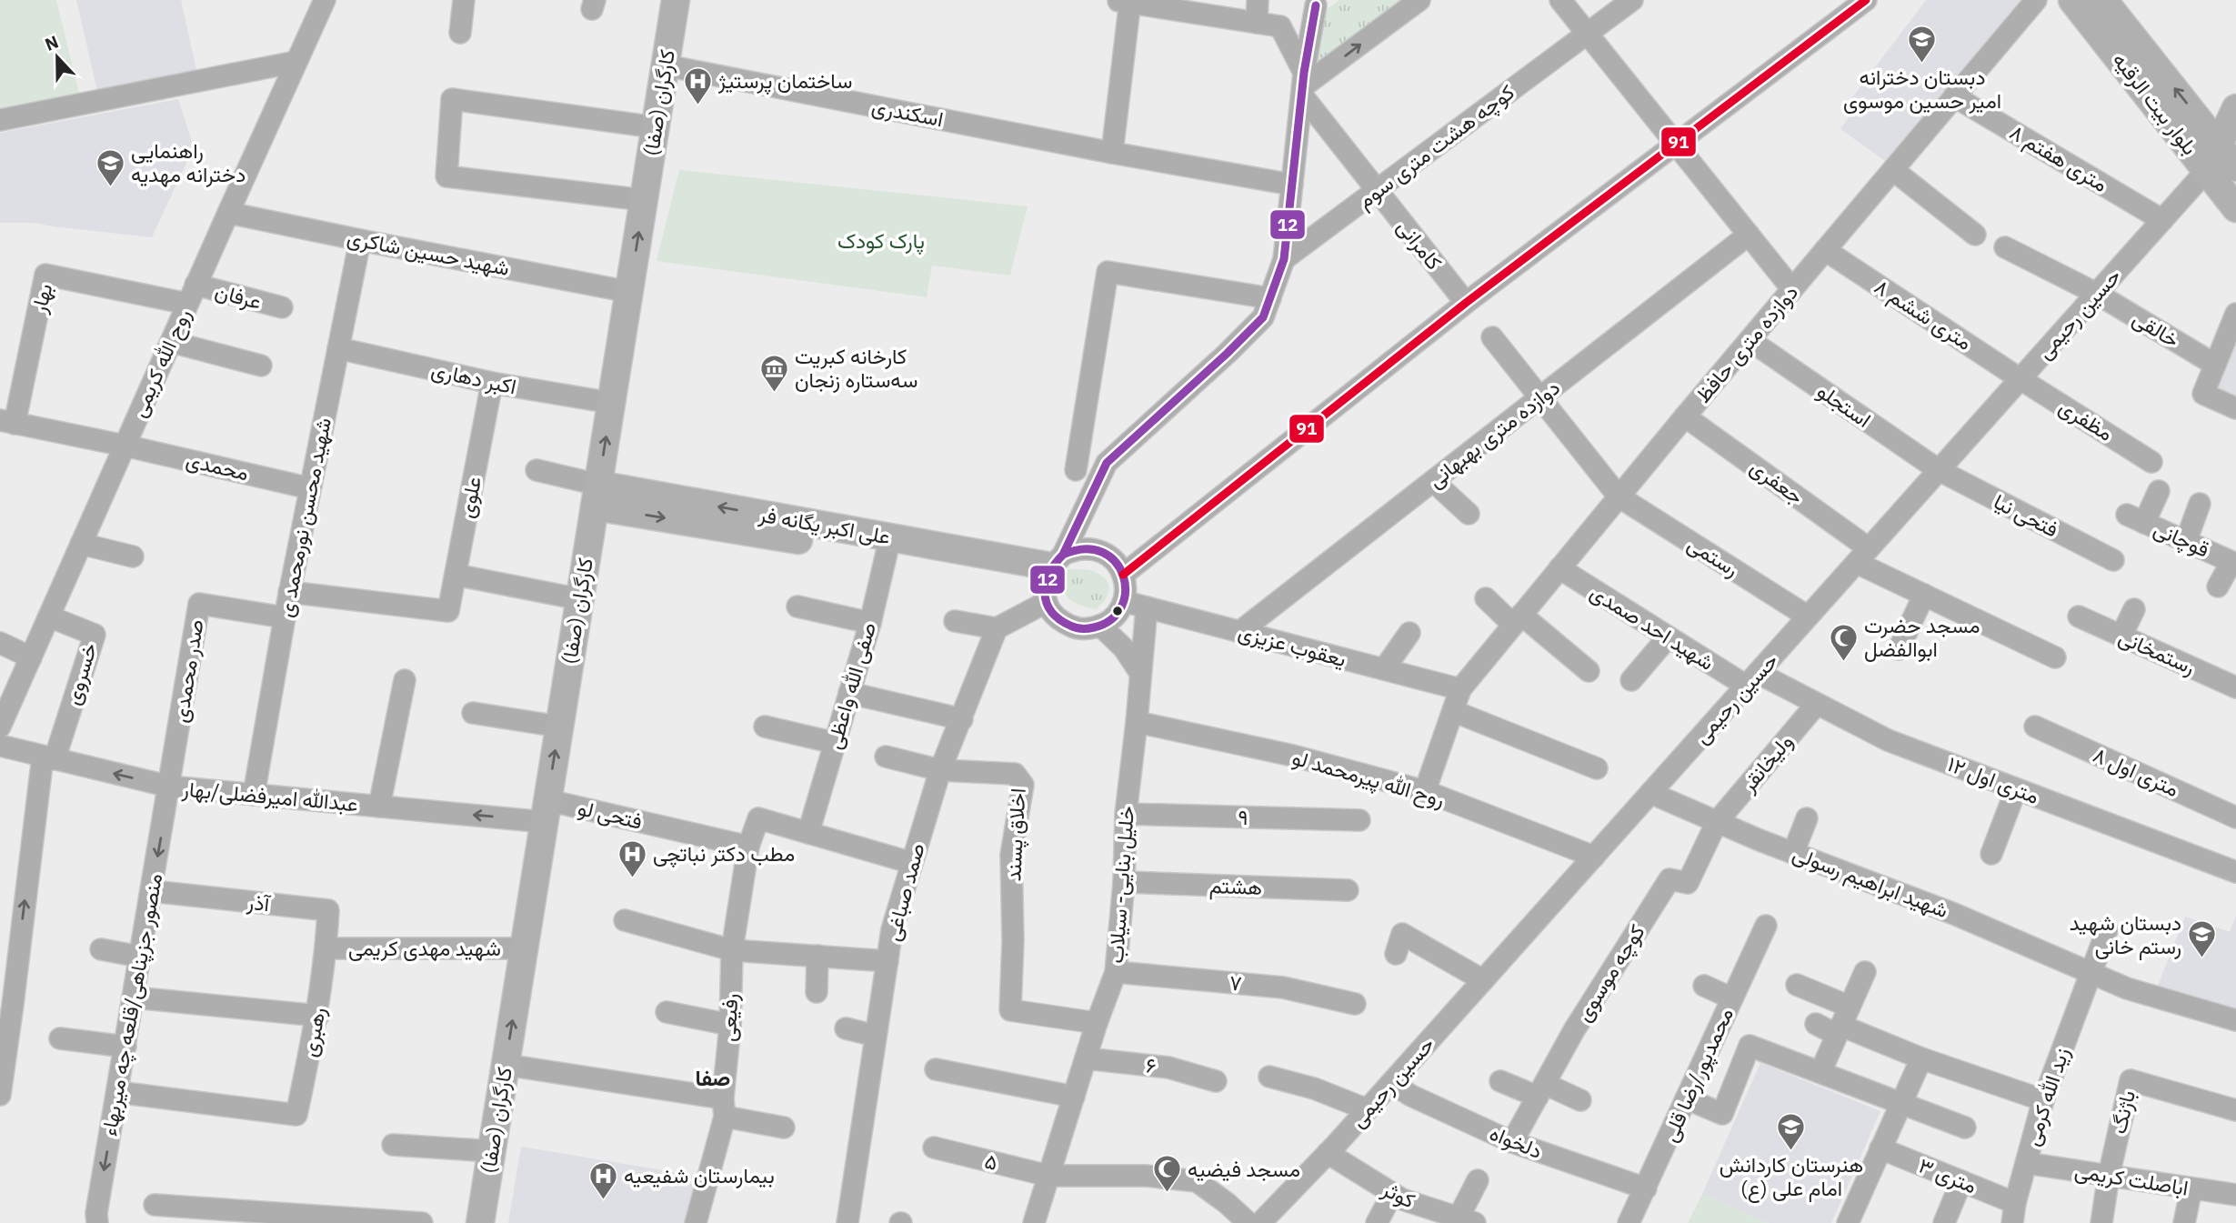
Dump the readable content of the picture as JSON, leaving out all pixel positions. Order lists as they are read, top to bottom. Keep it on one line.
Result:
{"streets":{"main road":["کارگران (صفا)","بلوار بیت الرقیه","علی اکبر یگانه فر"],"street":["اسکندری","کوچه هشت متری سوم","۸ متری هفتم","کامرانی","شهید حسین شاکری","عرفان","بهار","حسین رحیمی","۸ متری ششم","خالقی","دوازده متری حافظ","روح الله کریمی","اکبر دهاری","استجلو","مظفری","دوازده متری بهبهانی","محمدی","جعفری","علوی","فتحی نیا","شهید محسن نورمحمد ی","قوچانی","رستمی","شهید احد صمدی","یعقوب عزیزی","رستمخانی","صدر محمدی","خسروی","صفی الله واعظی","ولیخانقر","۸ متری اول","روح الله پیرمحمد لو","۱۲ متری اول","عبدالله امیرفضلی/بهار","فتحی لو","۹","اخلاق پسند","شهید ابراهیم رسولی","خلیل بنایی- سیلاب","هشتم","صمد صباغی","آذر","شهید مهدی کریمی","کوچه موسوی","۷","منصور جزپناهی/قلعه چه میربهاء","رفیعی","رهبری","۶","محمدپور/رضا قلی","زید الله کرمی","باژنگ","دلخواه","۵","۳ متری","اباصلت کریمی","کوثر"]},"crossings":[["کارگران (صفا)","اسکندری"],["کارگران (صفا)","شهید حسین شاکری"],["کارگران (صفا)","اکبر دهاری"],["کارگران (صفا)","علی اکبر یگانه فر"],["کارگران (صفا)","عبدالله امیرفضلی/بهار"],["کارگران (صفا)","فتحی لو"],["کارگران (صفا)","شهید مهدی کریمی"],["بلوار بیت الرقیه","حسین رحیمی"],["کوچه هشت متری سوم","کامرانی"],["۸ متری هفتم","حسین رحیمی"],["۸ متری هفتم","دوازده متری حافظ"],["شهید حسین شاکری","روح الله کریمی"],["شهید حسین شاکری","شهید محسن نورمحمد ی"],["عرفان","بهار"],["عرفان","روح الله کریمی"],["بهار","روح الله کریمی"],["بهار","محمدی"],["حسین رحیمی","۸ متری ششم"],["حسین رحیمی","خالقی"],["حسین رحیمی","استجلو"],["حسین رحیمی","مظفری"],["حسین رحیمی","جعفری"],["حسین رحیمی","فتحی نیا"],["حسین رحیمی","رستمی"],["حسین رحیمی","شهید احد صمدی"],["حسین رحیمی","روح الله پیرمحمد لو"],["حسین رحیمی","۱۲ متری اول"],["حسین رحیمی","شهید ابراهیم رسولی"],["حسین رحیمی","دلخواه"],["حسین رحیمی","کوثر"],["۸ متری ششم","دوازده متری حافظ"],["۸ متری ششم","مظفری"],["دوازده متری حافظ","استجلو"],["دوازده متری حافظ","جعفری"],["دوازده متری حافظ","رستمی"],["دوازده متری حافظ","شهید احد صمدی"],["دوازده متری حافظ","یعقوب عزیزی"],["روح الله کریمی","محمدی"],["روح الله کریمی","خسروی"],["اکبر دهاری","علوی"],["اکبر دهاری","شهید محسن نورمحمد ی"],["استجلو","فتحی نیا"],["دوازده متری بهبهانی","یعقوب عزیزی"],["محمدی","شهید محسن نورمحمد ی"],["علوی","شهید محسن نورمحمد ی"],["شهید محسن نورمحمد ی","صدر محمدی"],["شهید محسن نورمحمد ی","عبدالله امیرفضلی/بهار"],["علی اکبر یگانه فر","یعقوب عزیزی"],["علی اکبر یگانه فر","صفی الله واعظی"],["شهید احد صمدی","۱۲ متری اول"],["یعقوب عزیزی","خلیل بنایی- سیلاب"],["صدر محمدی","عبدالله امیرفضلی/بهار"],["صدر محمدی","منصور جزپناهی/قلعه چه میربهاء"],["خسروی","عبدالله امیرفضلی/بهار"],["صفی الله واعظی","رفیعی"],["ولیخانقر","۱۲ متری اول"],["ولیخانقر","شهید ابراهیم رسولی"],["ولیخانقر","کوچه موسوی"],["روح الله پیرمحمد لو","خلیل بنایی- سیلاب"],["عبدالله امیرفضلی/بهار","فتحی لو"],["عبدالله امیرفضلی/بهار","منصور جزپناهی/قلعه چه میربهاء"],["فتحی لو","رفیعی"],["۹","خلیل بنایی- سیلاب"],["اخلاق پسند","خلیل بنایی- سیلاب"],["اخلاق پسند","صمد صباغی"],["شهید ابراهیم رسولی","کوچه موسوی"],["شهید ابراهیم رسولی","زید الله کرمی"],["خلیل بنایی- سیلاب","هشتم"],["خلیل بنایی- سیلاب","۷"],["خلیل بنایی- سیلاب","۶"],["خلیل بنایی- سیلاب","۵"],["آذر","شهید مهدی کریمی"],["آذر","منصور جزپناهی/قلعه چه میربهاء"],["آذر","رهبری"],["شهید مهدی کریمی","رهبری"],["کوچه موسوی","دلخواه"],["منصور جزپناهی/قلعه چه میربهاء","رهبری"],["محمدپور/رضا قلی","دلخواه"],["زید الله کرمی","۳ متری"],["زید الله کرمی","اباصلت کریمی"],["باژنگ","اباصلت کریمی"]],"districts":["صفا"],"parks":["پارک کودک"],"places":{"school or university":["دبستان دخترانه امیر حسین موسوی","راهنمایی دخترانه مهدیه","دبستان شهید رستم خانی","هنرستان کاردانش امام علی (ع)"],"hospital":["ساختمان پرستیژ","مطب دکتر نباتچی","بیمارستان شفیعیه"],"museum":["کارخانه کبریت سه‌ستاره زنجان"],"mosque":["مسجد حضرت ابوالفضل","مسجد فیضیه"]},"lines":["transit line 91","transit line 12"],"north":"top"}
